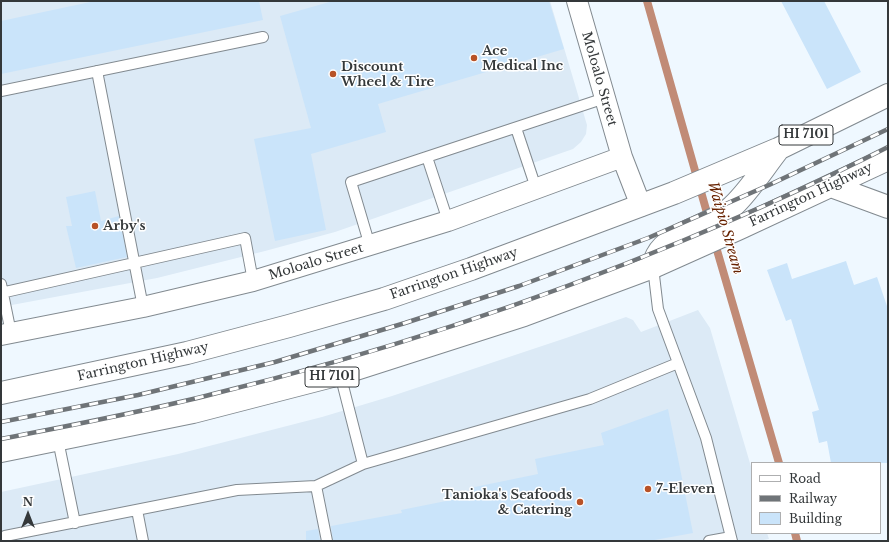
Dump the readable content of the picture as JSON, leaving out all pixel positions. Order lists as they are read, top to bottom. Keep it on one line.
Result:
{"streets":{"main road":["HI 7101","Farrington Highway"],"street":["Moloalo Street"]},"crossings":[["Moloalo Street","Farrington Highway"]],"water":["Waipio Stream"],"places":["Ace Medical Inc","Discount Wheel & Tire","Arby's","7-Eleven","Tanioka's Seafoods & Catering"],"legend":["Road","Railway","Building"],"north":"top"}
